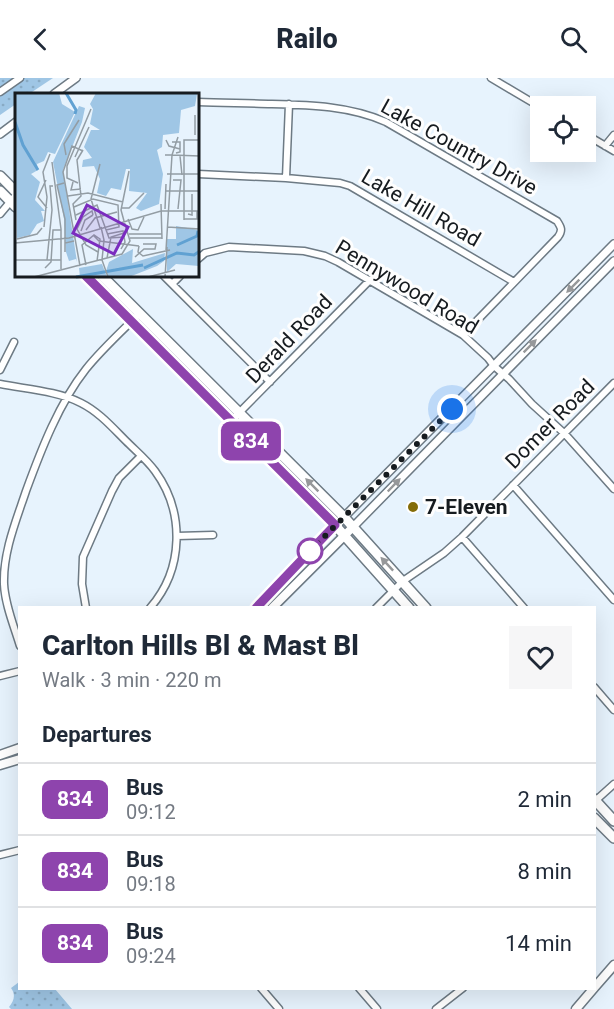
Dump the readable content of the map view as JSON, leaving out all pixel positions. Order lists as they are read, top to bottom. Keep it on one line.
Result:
{"streets":{"street":["Lake Country Drive","Lake Hill Road","Pennywood Road","Derald Road","Domer Road"]},"crossings":[["Lake Country Drive","Lake Hill Road"],["Pennywood Road","Derald Road"],["Pennywood Road","Domer Road"]],"places":["7-Eleven"],"lines":["bus line 834"],"page":{"header":"Railo","on_map":"834","heading":[["Carlton Hills Bl & Mast Bl","Walk · 3 min · 220 m"],"Departures"],"list":[{"mark":"834","name":"Bus","note":"09:12","value":"2 min"},{"mark":"834","name":"Bus","note":"09:18","value":"8 min"},{"mark":"834","name":"Bus","note":"09:24","value":"14 min"}]}}
